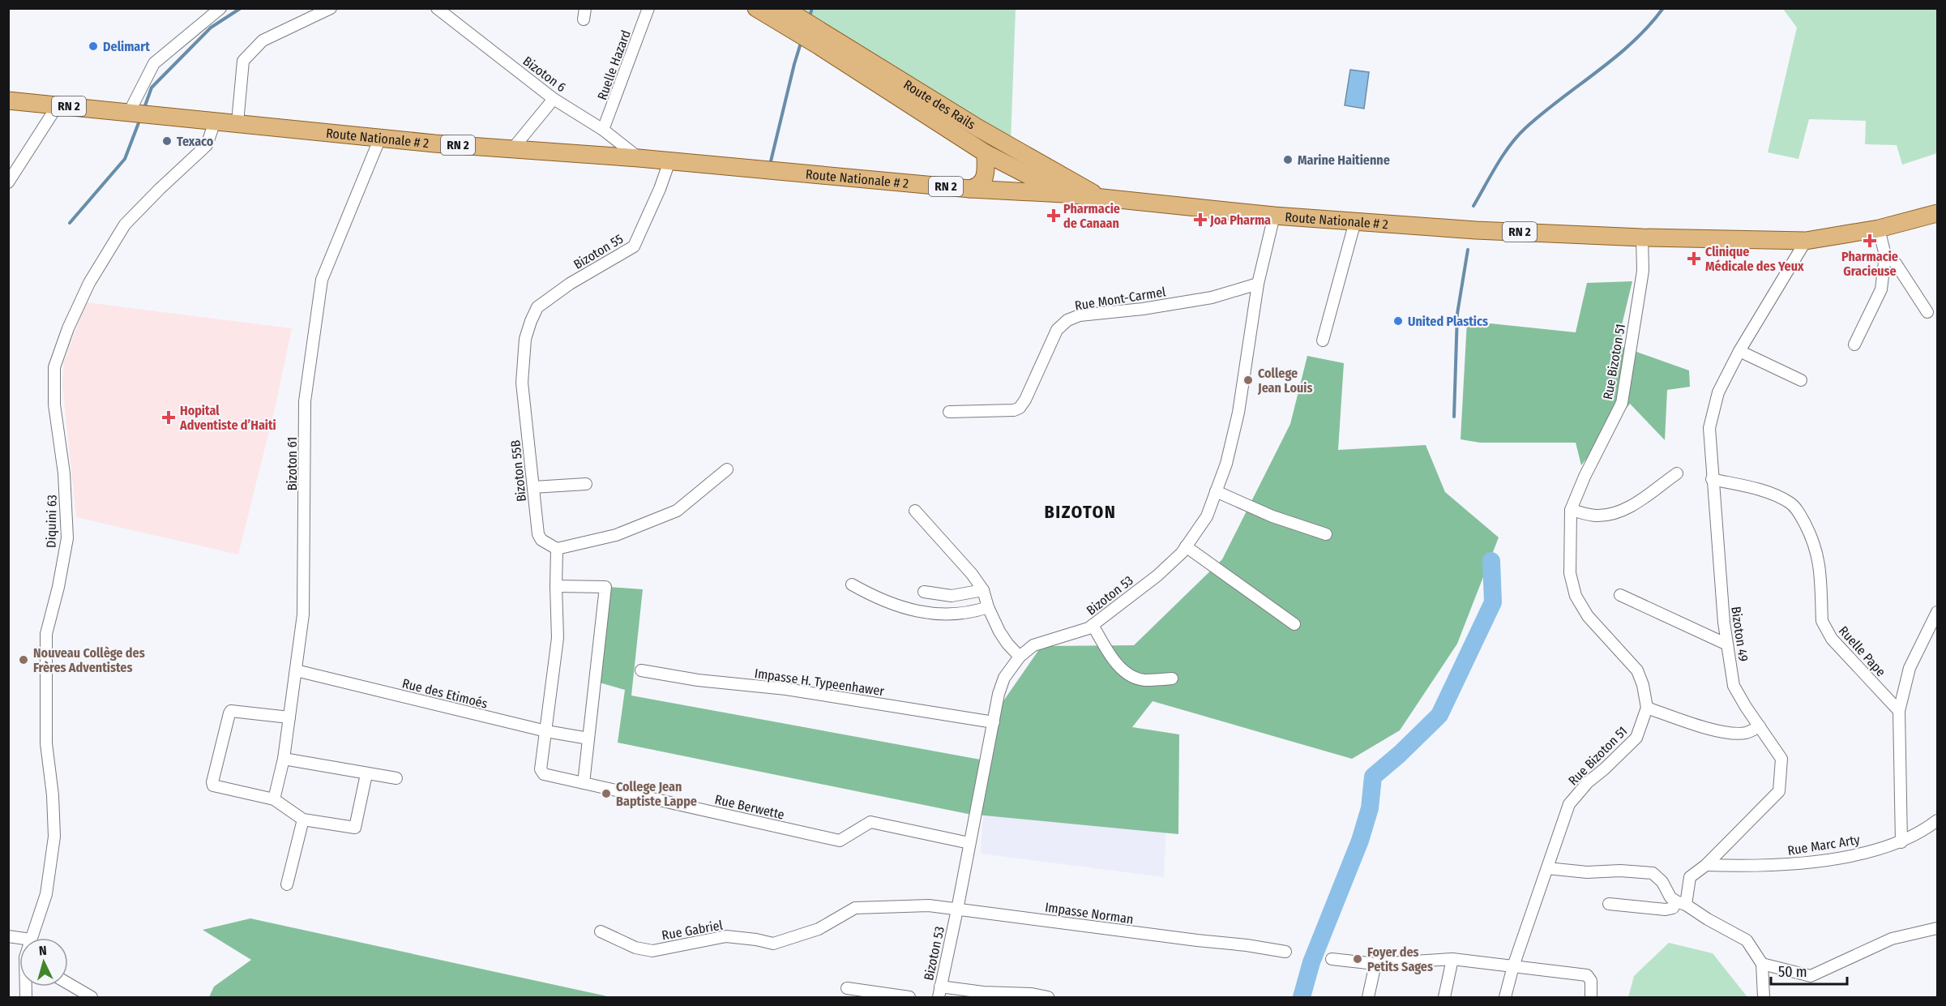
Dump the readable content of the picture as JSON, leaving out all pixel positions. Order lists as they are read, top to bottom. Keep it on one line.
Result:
{"streets":{"main road":["Route des Rails","RN 2","Route Nationale # 2"],"street":["Ruelle Hazard","Bizoton 6","Bizoton 55","Rue Mont-Carmel","Rue Bizoton 51","Bizoton 61","Bizoton 55B","Diquini 63","Bizoton 53","Bizoton 49","Ruelle Pape","Impasse H. Typeenhawer","Rue des Etimoés","Rue Berwette","Rue Marc Arty","Impasse Norman","Rue Gabriel"]},"crossings":[["Ruelle Hazard","Bizoton 6"],["Bizoton 6","Route Nationale # 2"],["Route des Rails","Route Nationale # 2"],["Route Nationale # 2","Bizoton 55"],["Route Nationale # 2","Rue Bizoton 51"],["Route Nationale # 2","Bizoton 61"],["Route Nationale # 2","Diquini 63"],["Route Nationale # 2","Bizoton 53"],["Route Nationale # 2","Bizoton 49"],["Bizoton 55","Bizoton 55B"],["Rue Mont-Carmel","Bizoton 53"],["Bizoton 61","Rue des Etimoés"],["Bizoton 55B","Rue Berwette"],["Bizoton 53","Impasse H. Typeenhawer"],["Bizoton 53","Rue Berwette"],["Bizoton 53","Impasse Norman"],["Bizoton 49","Ruelle Pape"],["Bizoton 49","Rue Marc Arty"],["Rue des Etimoés","Rue Berwette"],["Impasse Norman","Rue Gabriel"]],"districts":["BIZOTON"],"places":{"other":["Delimart","Texaco","Marine Haitienne","United Plastics","College Jean Louis","Nouveau Collège des Frères Adventistes","College Jean Baptiste Lappe","Foyer des Petits Sages"],"health":["Pharmacie de Canaan","Joa Pharma","Pharmacie Gracieuse","Clinique Médicale des Yeux","Hopital Adventiste d’Haiti"]},"scale_bar":"50 m","north":"top"}
